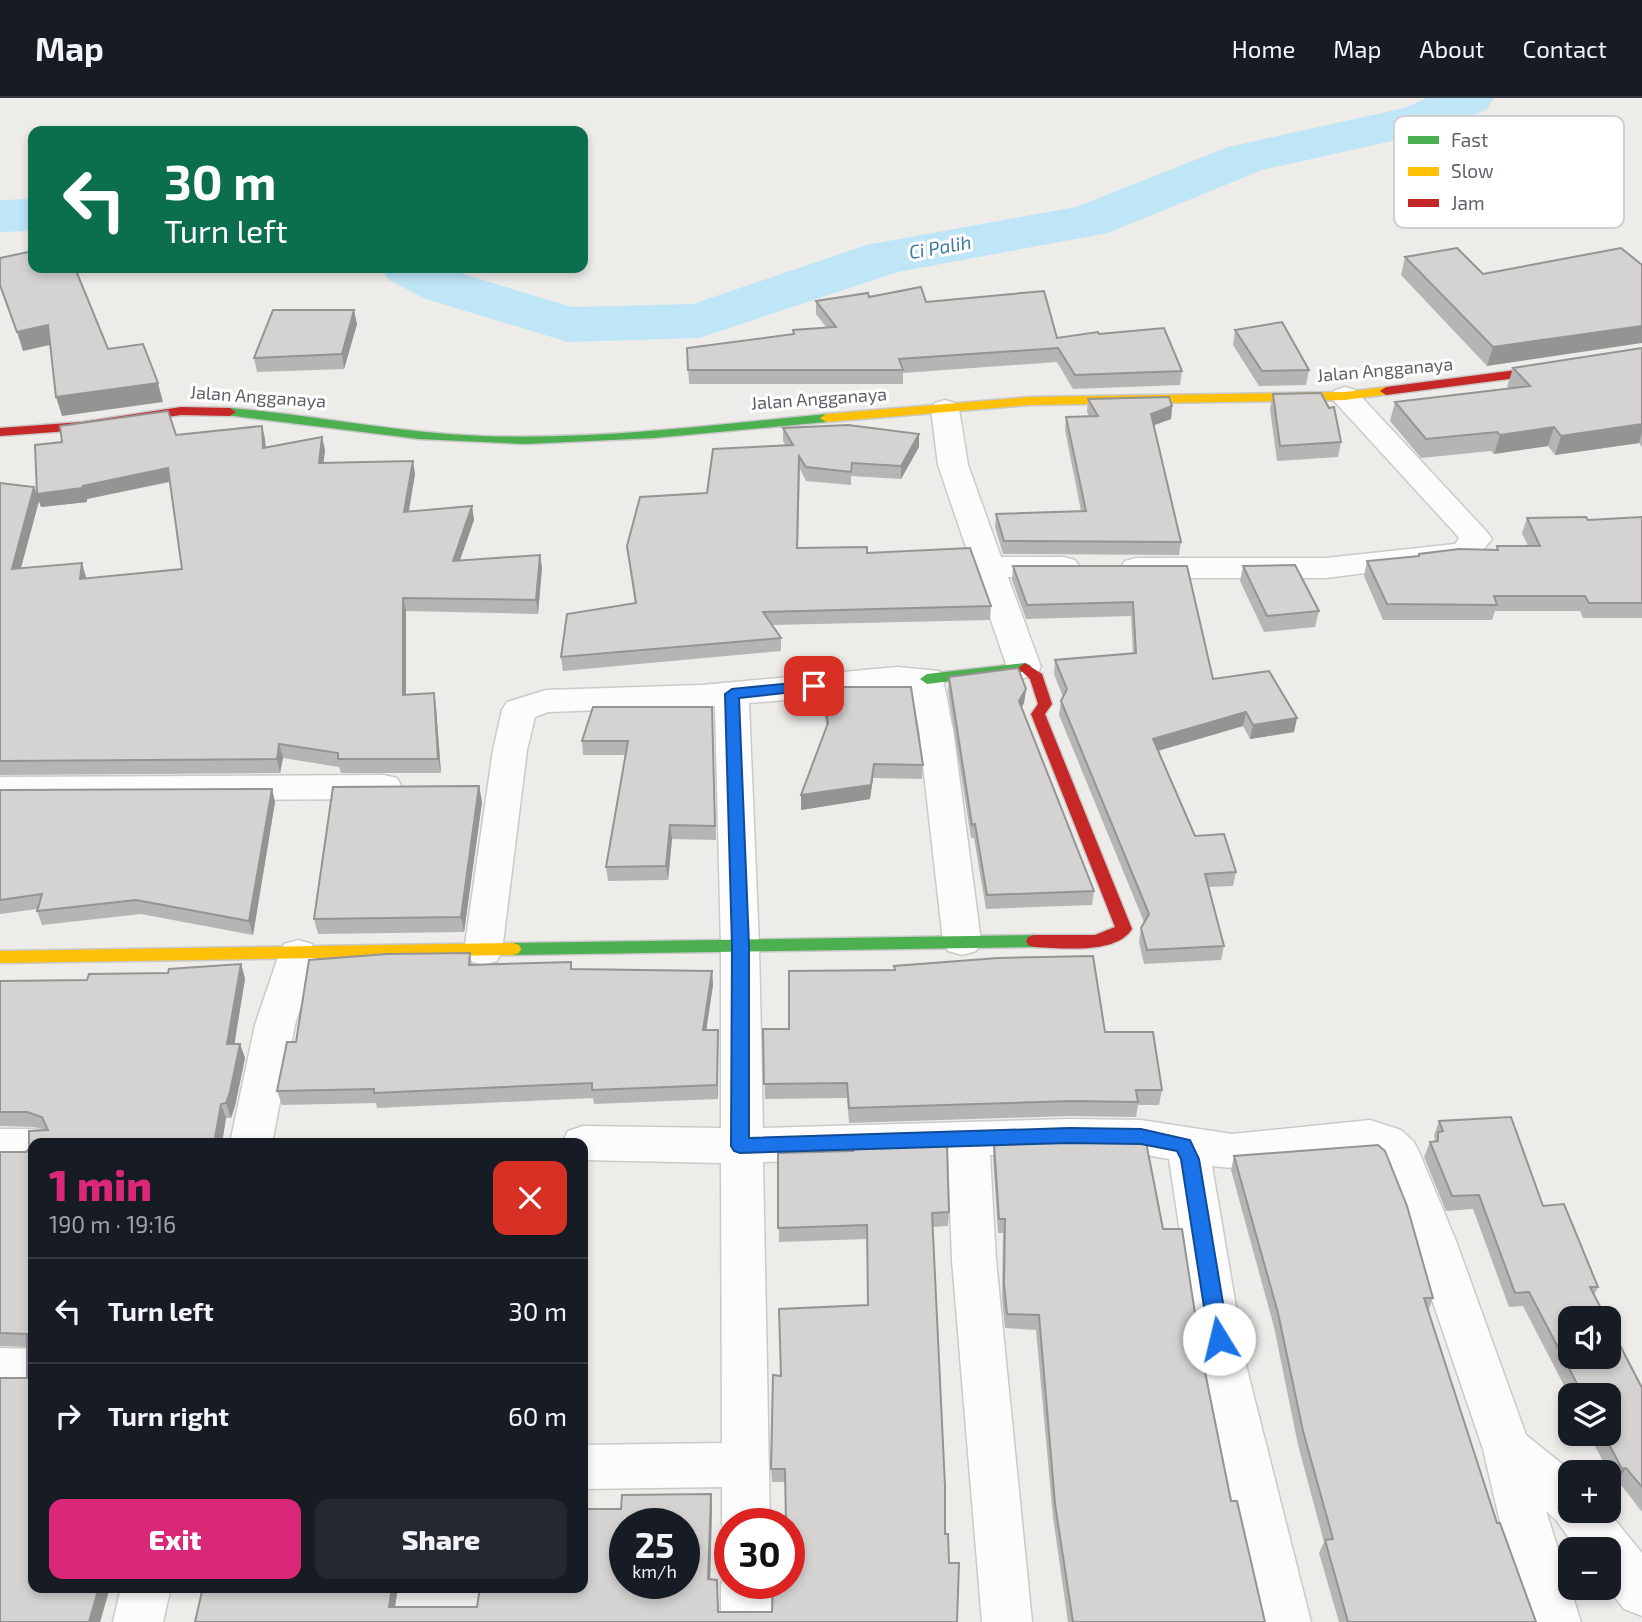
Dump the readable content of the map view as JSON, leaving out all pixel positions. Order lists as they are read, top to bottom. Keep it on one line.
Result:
{"streets":{"street":["Jalan Angganaya"]},"water":["Ci Palih"],"legend":["Fast","Slow","Jam"],"page":{"header":"Map","nav":["Home","Map","About","Contact"],"turn":["30 m","Turn left"],"heading":["1 min","190 m · 19:16"],"list":[{"name":"Turn left","value":"30 m"},{"name":"Turn right","value":"60 m"}],"map_buttons":["+","−"],"buttons":["Exit","Share"],"speed":"25 km/h","limit":"30"}}
